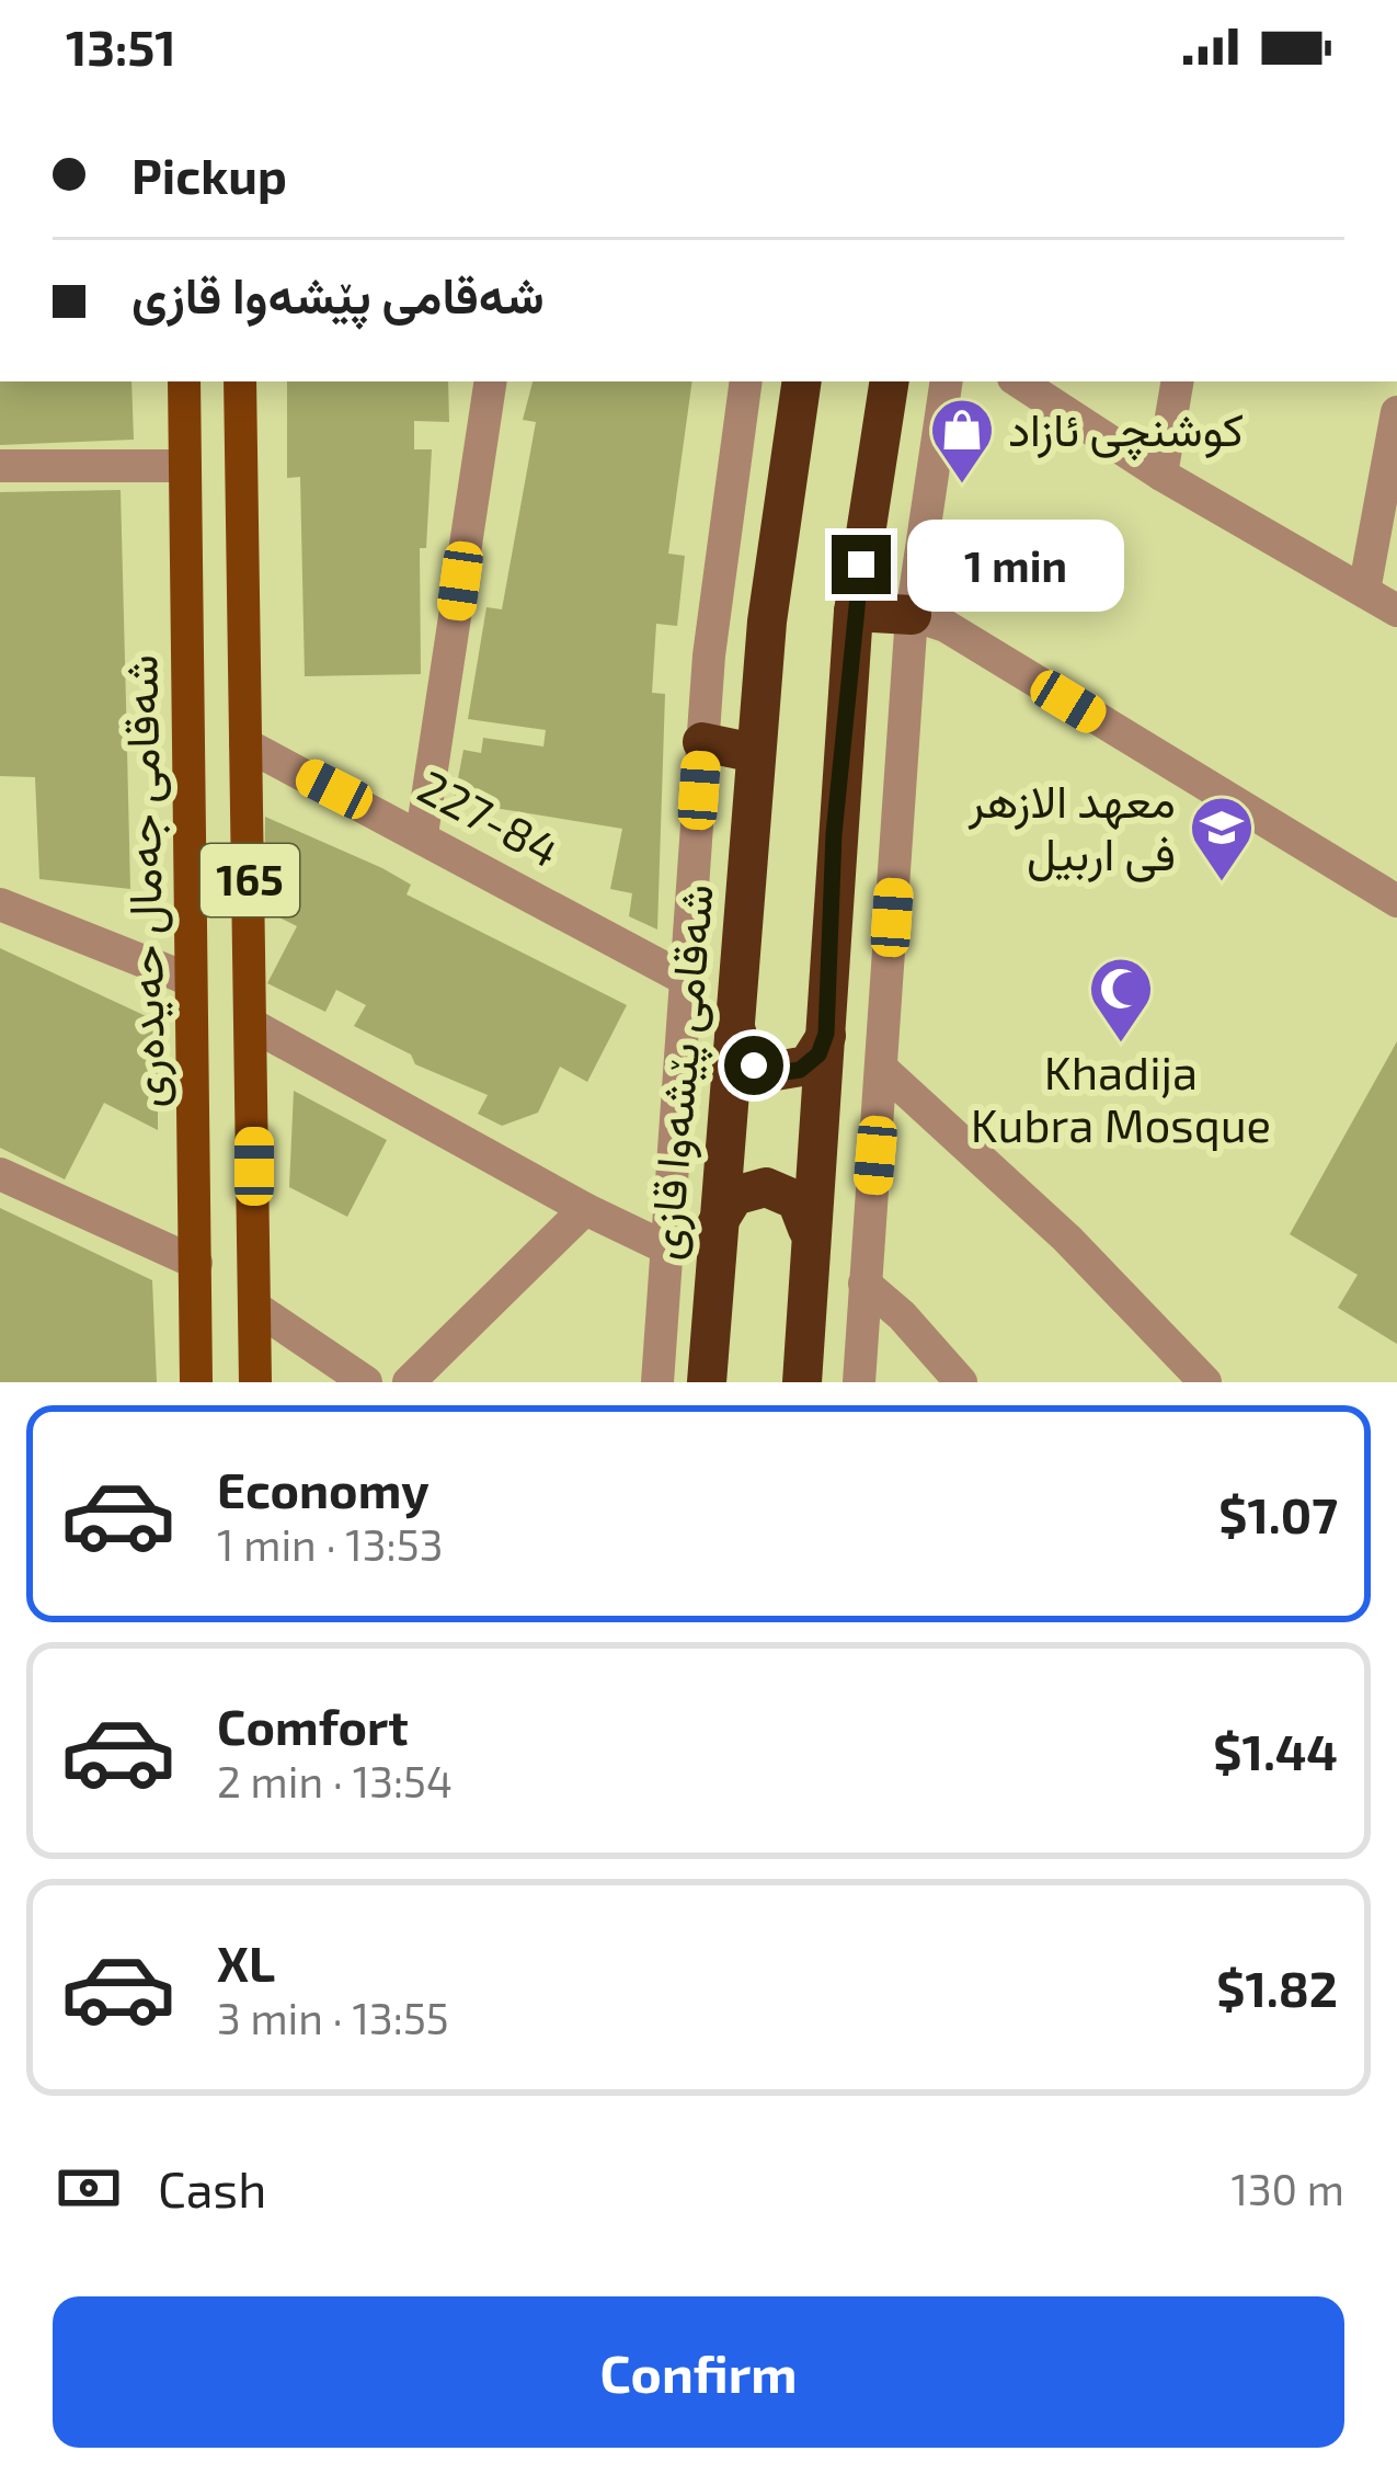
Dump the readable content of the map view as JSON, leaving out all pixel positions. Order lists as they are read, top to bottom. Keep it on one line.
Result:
{"streets":{"highway":["شەقامی پێشەوا قازی"],"main road":["165","شەقامی جەمال حەیدەری"],"street":["227-84"]},"crossings":[["227-84","165"]],"places":{"shop":["کوشنچی ئازاد"],"school or university":["معهد الازهر فی اربیل"],"mosque":["Khadija Kubra Mosque"]},"page":{"status":"13:51","banner":["Pickup","شەقامی پێشەوا قازی"],"bubble":"1 min","list":[{"name":"Economy","note":"1 min · 13:53","value":"$1.07"},{"name":"Comfort","note":"2 min · 13:54","value":"$1.44"},{"name":"XL","note":"3 min · 13:55","value":"$1.82"}],"pay":["Cash","130 m"],"buttons":"Confirm"}}
